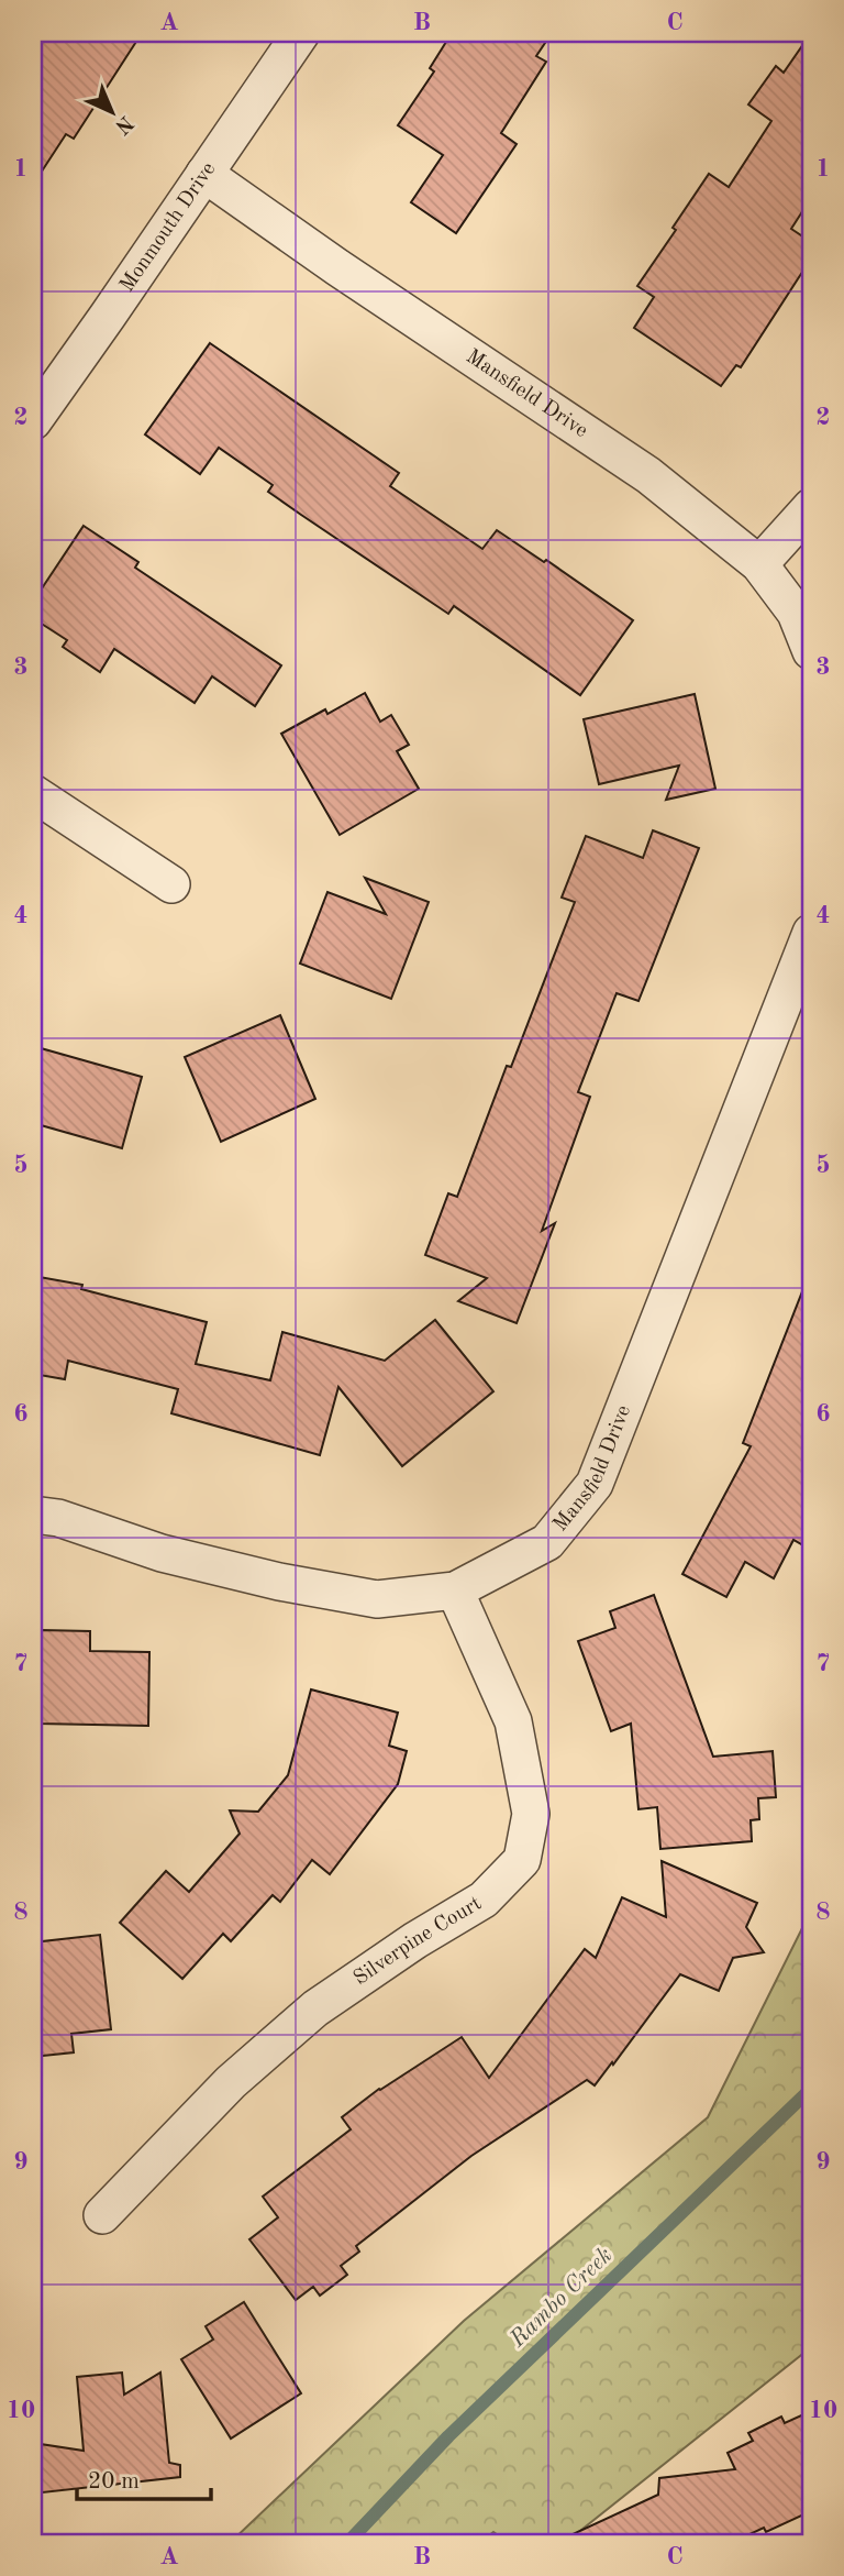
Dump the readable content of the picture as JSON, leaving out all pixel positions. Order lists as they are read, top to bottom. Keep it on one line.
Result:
{"streets":{"street":["Monmouth Drive","Mansfield Drive","Silverpine Court"]},"crossings":[["Monmouth Drive","Mansfield Drive"],["Mansfield Drive","Silverpine Court"]],"water":["Rambo Creek"],"scale_bar":"20 m","north":"bottom right","grid":{"columns":["A","B","C"],"rows":["1","2","3","4","5","6","7","8","9","10"]}}
